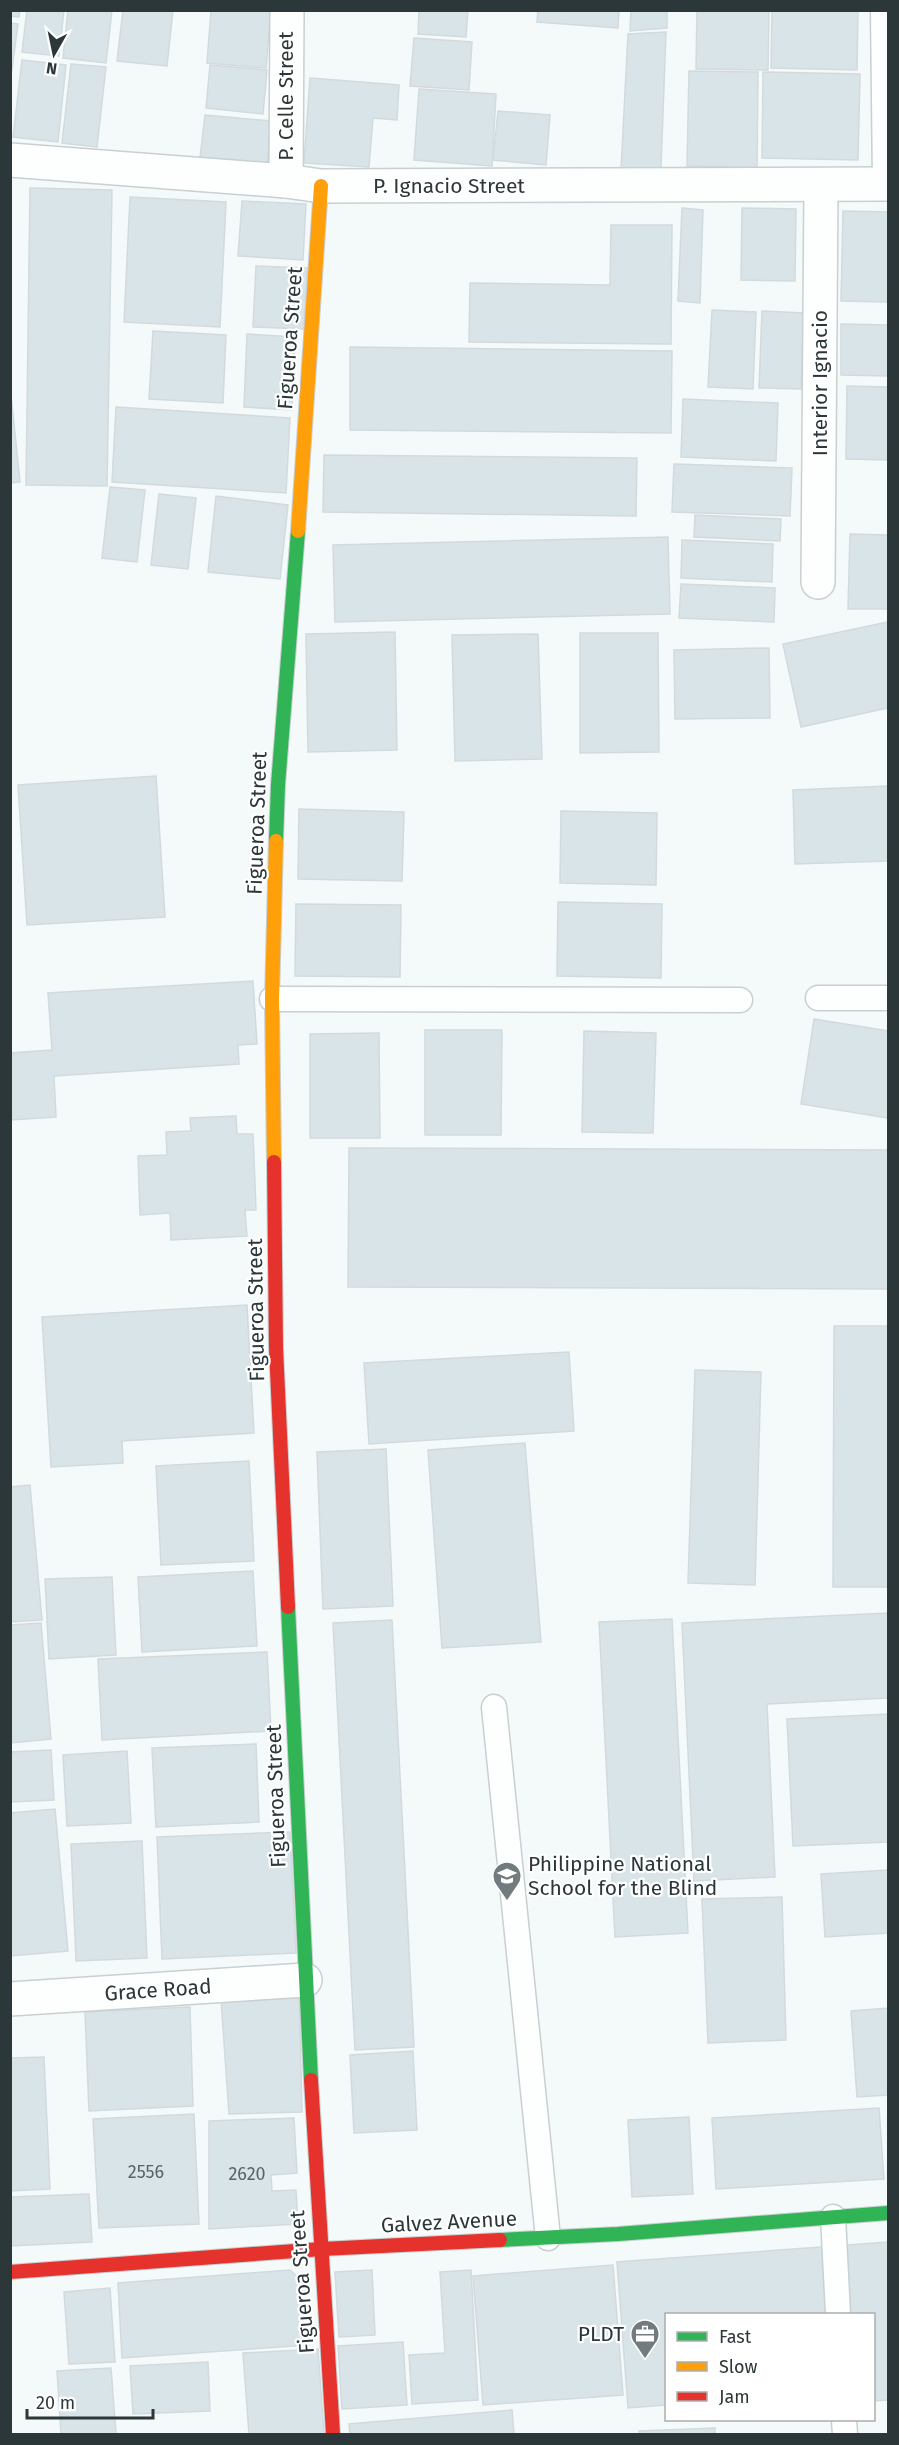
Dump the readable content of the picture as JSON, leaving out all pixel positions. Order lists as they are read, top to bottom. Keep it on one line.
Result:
{"streets":{"street":["P. Celle Street","P. Ignacio Street","Figueroa Street","Interior Ignacio","Grace Road","Galvez Avenue"]},"crossings":[["P. Celle Street","P. Ignacio Street"],["P. Ignacio Street","Figueroa Street"],["P. Ignacio Street","Interior Ignacio"],["Figueroa Street","Grace Road"],["Figueroa Street","Galvez Avenue"]],"places":{"school or university":["Philippine National School for the Blind"],"office":["PLDT"]},"house_numbers":["2556","2620"],"legend":["Fast","Slow","Jam"],"scale_bar":"20 m","north":"bottom"}
